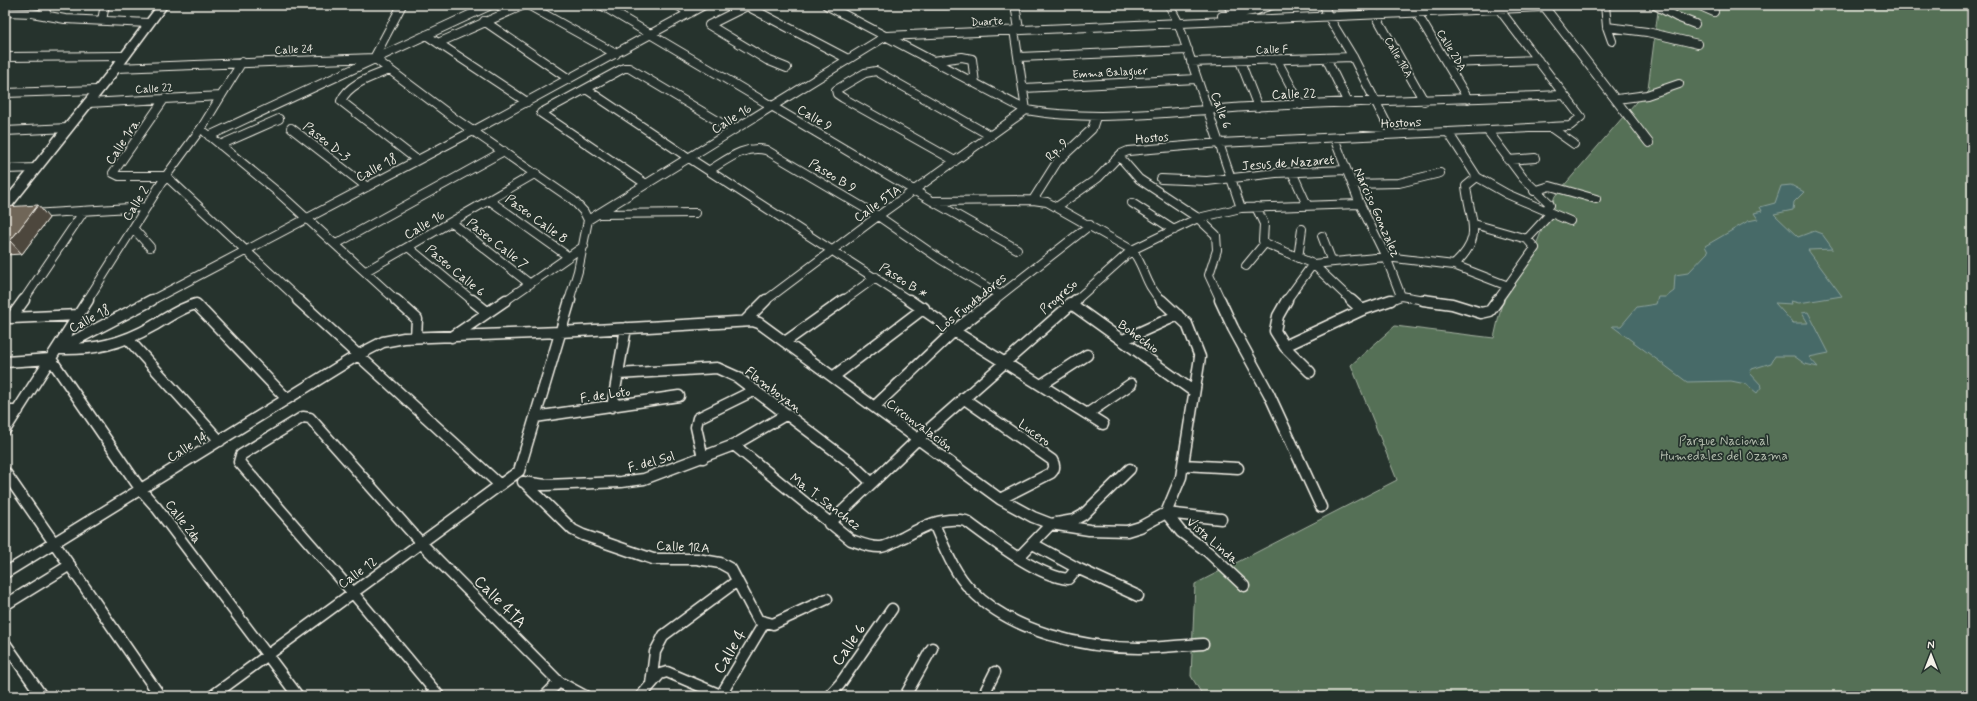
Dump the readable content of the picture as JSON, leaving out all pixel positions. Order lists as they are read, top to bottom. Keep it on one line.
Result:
{"streets":{"street":["Duarte","Calle 24","Calle F","Calle 2DA","Calle 1RA","Emma Balaguer","Calle 22","Calle 6","Calle 9","Calle 16","Hostons","Hostos","Calle 1ra.","Paseo D-3","Rp. 9","Jesus de Nazaret","Calle 18","Paseo B 9","Calle 2","Calle 5TA","Narciso Gonzalez","Paseo Calle 8","Paseo Calle 7","Paseo Calle 6","Paseo B *","Progreso","Los Fundadores","Bohechio","Flamboyan","F. de Loto","Circunvalación","Lucero","Calle 14","F. del Sol","Ma. T. Sanchez","Calle 2da","Vista Linda","Calle 12","Calle 4TA","Calle 4"]},"crossings":[["Duarte","Calle 2DA"],["Duarte","Calle 1RA"],["Duarte","Calle 22"],["Duarte","Calle 6"],["Duarte","Calle 16"],["Calle 24","Calle 2"],["Calle F","Calle 6"],["Calle 2DA","Calle 22"],["Calle 1RA","Calle 22"],["Calle 1RA","F. del Sol"],["Calle 1RA","Calle 4"],["Emma Balaguer","Calle 6"],["Calle 22","Calle 6"],["Calle 22","Calle 16"],["Calle 22","Hostons"],["Calle 22","Calle 1ra."],["Calle 22","Rp. 9"],["Calle 22","Calle 2"],["Calle 22","Calle 5TA"],["Calle 6","Hostons"],["Calle 6","Hostos"],["Calle 6","Jesus de Nazaret"],["Calle 6","Progreso"],["Calle 9","Calle 16"],["Calle 9","Calle 18"],["Calle 9","Calle 5TA"],["Calle 16","Paseo Calle 8"],["Calle 16","Paseo Calle 7"],["Calle 16","Paseo Calle 6"],["Calle 16","Paseo B *"],["Hostons","Hostos"],["Hostons","Narciso Gonzalez"],["Calle 1ra.","Calle 2"],["Paseo D-3","Calle 18"],["Jesus de Nazaret","Narciso Gonzalez"],["Calle 18","Calle 2"],["Paseo B 9","Calle 5TA"],["Paseo B 9","Paseo B *"],["Paseo B 9","Los Fundadores"],["Calle 2","Calle 2da"],["Calle 5TA","Paseo B *"],["Calle 5TA","Circunvalación"],["Calle 5TA","Calle 14"],["Narciso Gonzalez","Progreso"],["Paseo B *","Progreso"],["Paseo B *","Los Fundadores"],["Progreso","Bohechio"],["Progreso","Flamboyan"],["Progreso","Circunvalación"],["Progreso","Lucero"],["Progreso","Ma. T. Sanchez"],["Los Fundadores","Circunvalación"],["Flamboyan","F. del Sol"],["Circunvalación","Lucero"],["Circunvalación","Calle 14"],["Circunvalación","Vista Linda"],["Calle 14","Calle 2da"],["F. del Sol","Ma. T. Sanchez"],["F. del Sol","Calle 12"],["Calle 2da","Calle 12"],["Calle 12","Calle 4TA"]],"parks":["Parque Nacional Humedales del Ozama"],"north":"top"}
